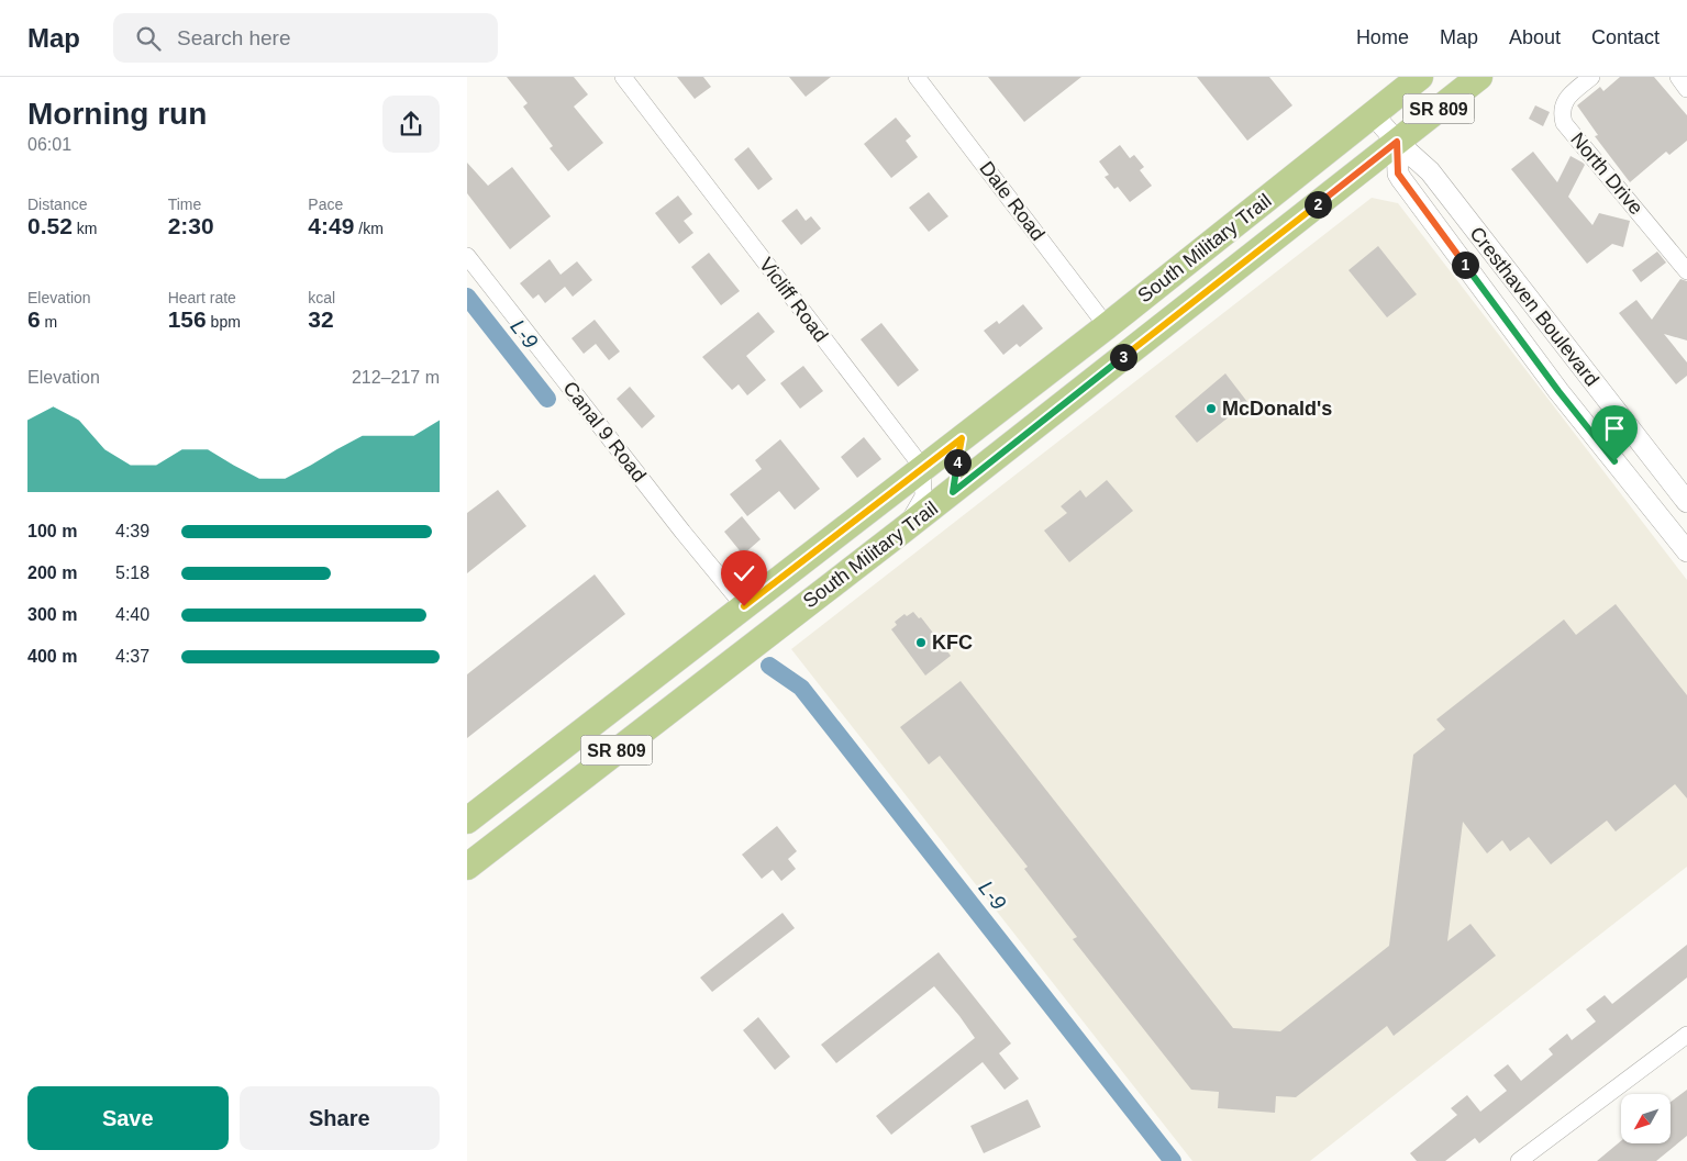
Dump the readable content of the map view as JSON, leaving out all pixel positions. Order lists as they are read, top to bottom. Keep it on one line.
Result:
{"streets":{"main road":["SR 809","South Military Trail"],"street":["North Drive","Dale Road","Vicliff Road","Cresthaven Boulevard","Canal 9 Road"]},"crossings":[["Dale Road","South Military Trail"],["South Military Trail","Vicliff Road"],["South Military Trail","Cresthaven Boulevard"],["South Military Trail","Canal 9 Road"]],"water":["L-9"],"places":["McDonald's","KFC"],"north":"bottom left","page":{"header":"Map","search":"Search here","nav":["Home","Map","About","Contact"],"heading":["Morning run","06:01"],"stats":[["Distance","0.52 km"],["Time","2:30"],["Pace","4:49 /km"],["Elevation","6 m"],["Heart rate","156 bpm"],["kcal","32"]],"pins":["2","1","3","4"],"chart":["Elevation","212–217 m"],"list":[{"name":"100 m","note":"4:39"},{"name":"200 m","note":"5:18"},{"name":"300 m","note":"4:40"},{"name":"400 m","note":"4:37"}],"buttons":["Save","Share"]}}
